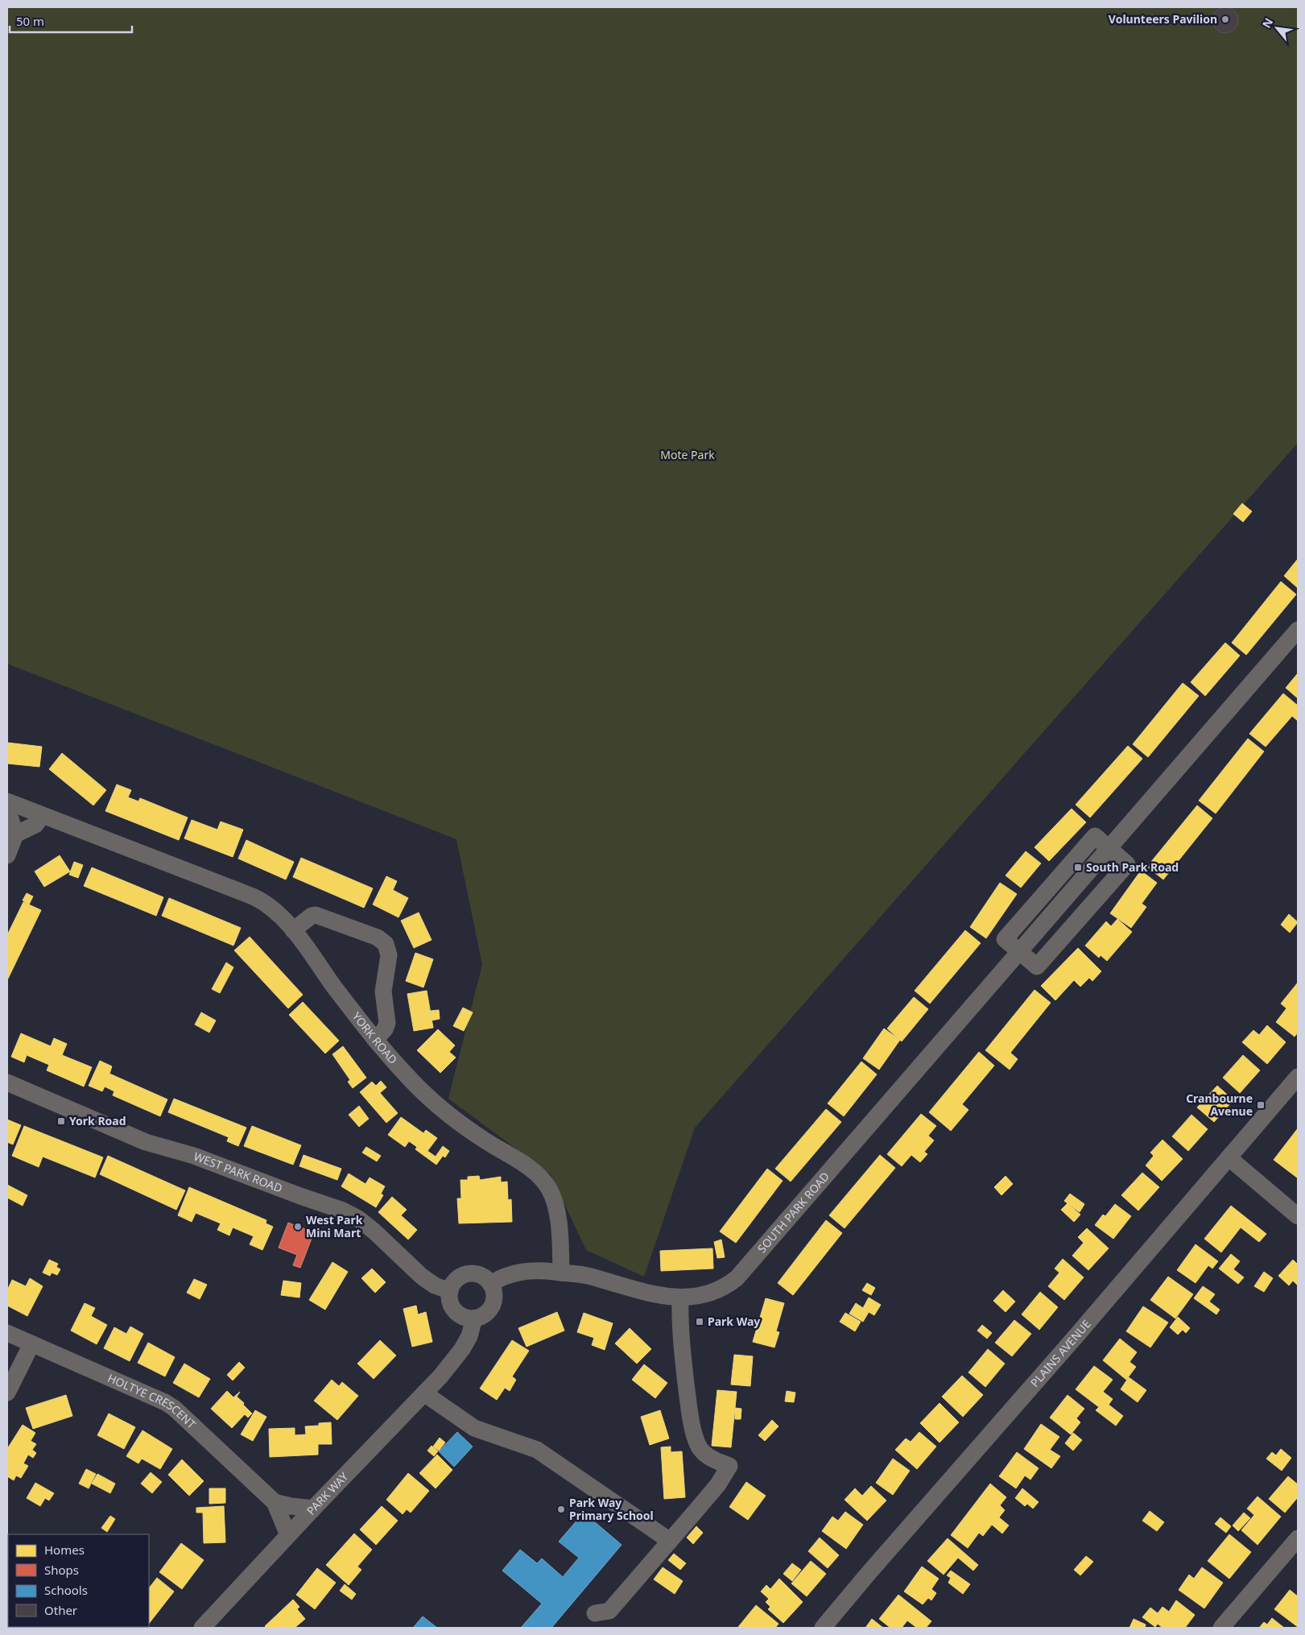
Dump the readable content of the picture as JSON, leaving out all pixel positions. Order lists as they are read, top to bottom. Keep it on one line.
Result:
{"streets":{"street":["YORK ROAD","WEST PARK ROAD","SOUTH PARK ROAD","PLAINS AVENUE","HOLTYE CRESCENT","PARK WAY"]},"crossings":[["YORK ROAD","SOUTH PARK ROAD"],["WEST PARK ROAD","SOUTH PARK ROAD"],["WEST PARK ROAD","PARK WAY"],["SOUTH PARK ROAD","PARK WAY"],["HOLTYE CRESCENT","PARK WAY"]],"parks":["Mote Park"],"places":{"other":["Volunteers Pavilion","West Park Mini Mart","Park Way Primary School"],"transit":["South Park Road","Cranbourne Avenue","York Road","Park Way"]},"legend":["Homes","Shops","Schools","Other"],"scale_bar":"50 m","north":"top left"}
